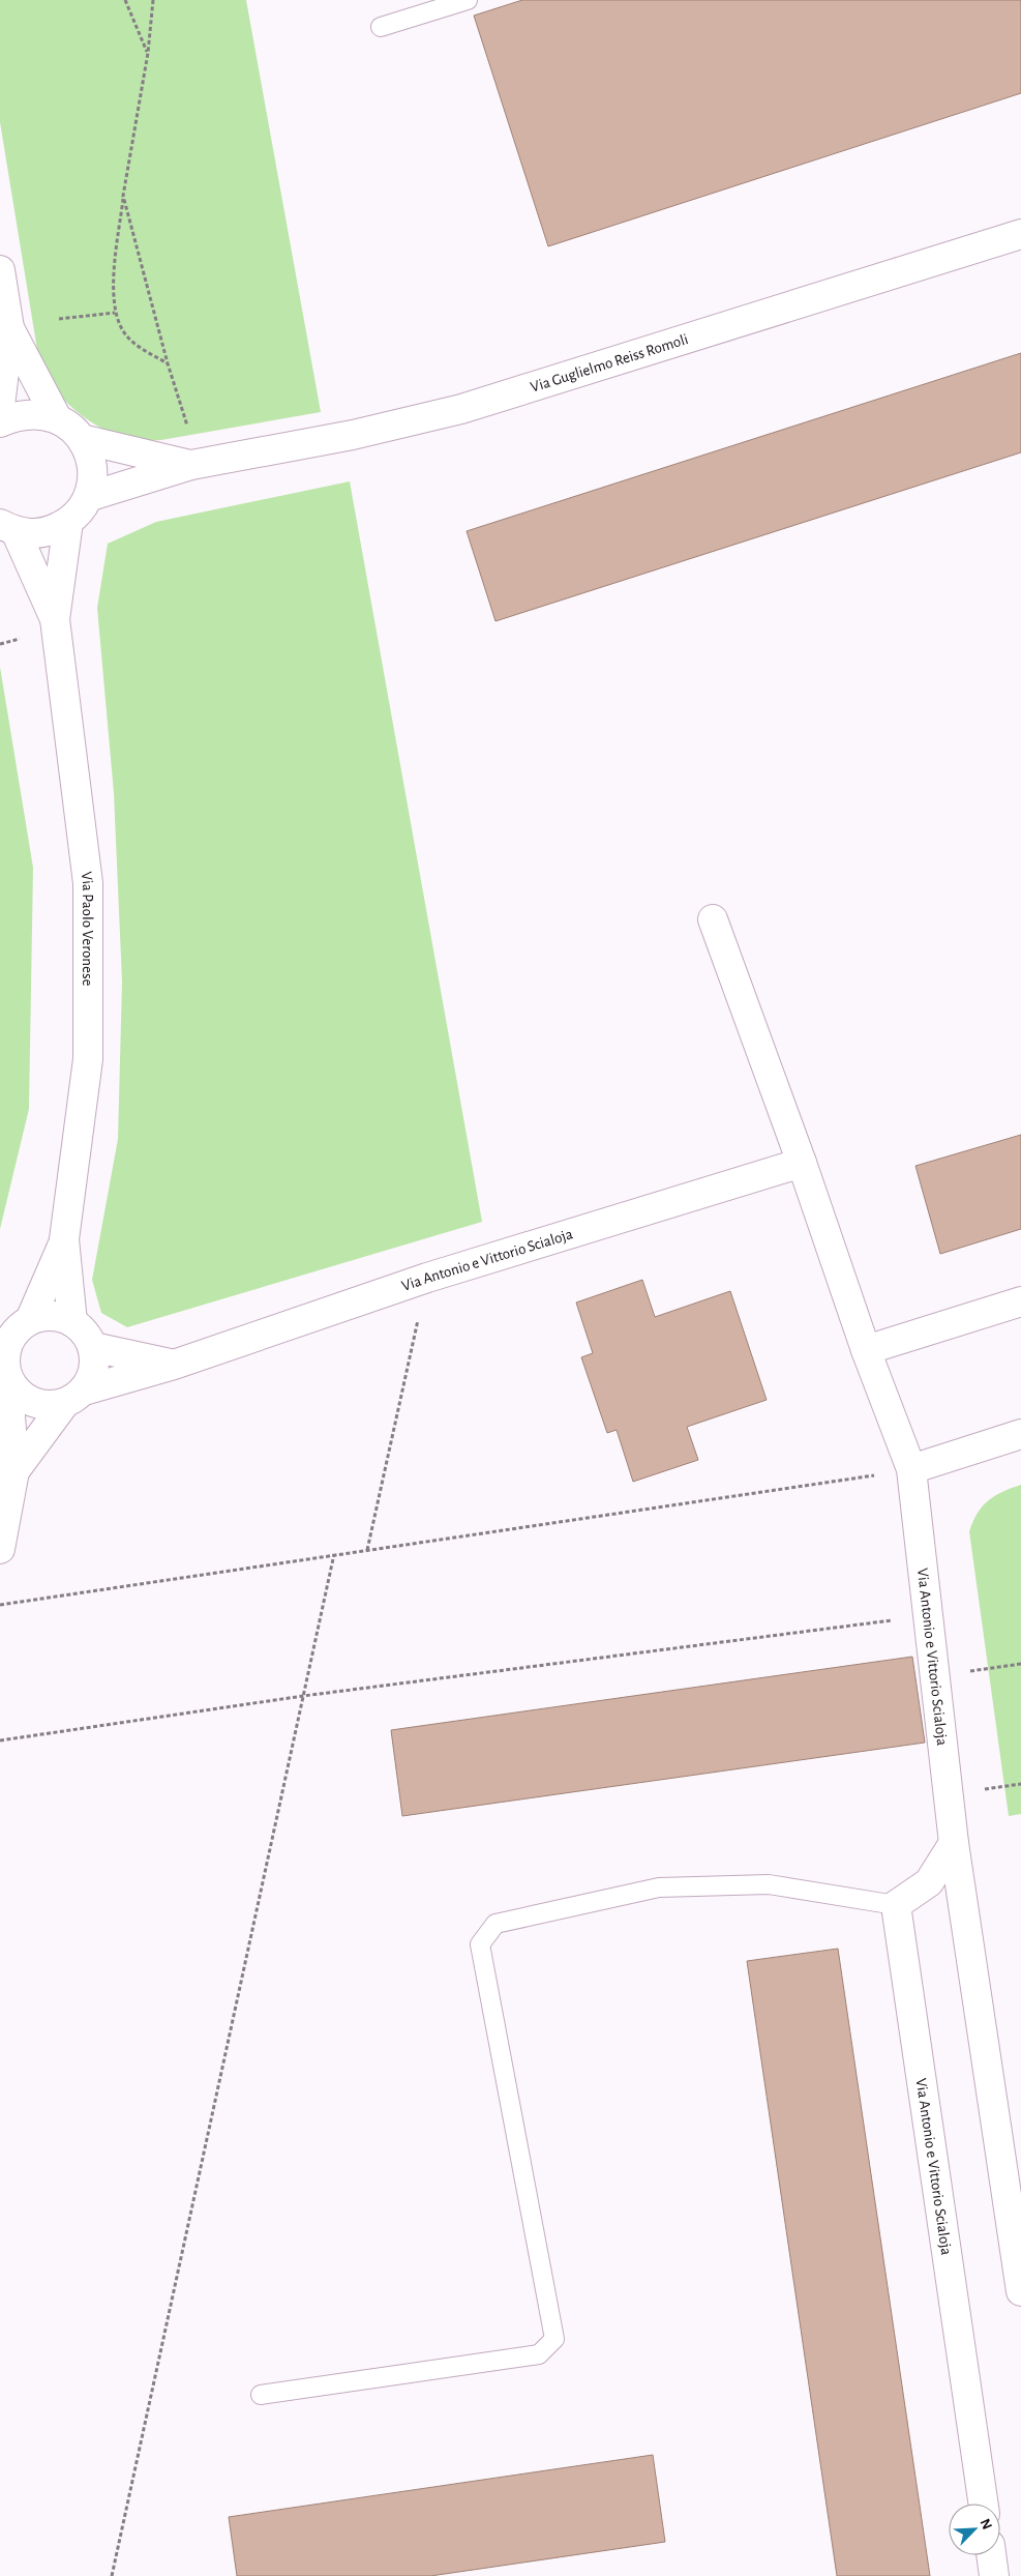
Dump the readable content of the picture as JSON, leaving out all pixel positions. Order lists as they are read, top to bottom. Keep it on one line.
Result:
{"streets":{"street":["Via Guglielmo Reiss Romoli","Via Paolo Veronese","Via Antonio e Vittorio Scialoja"]},"crossings":[["Via Paolo Veronese","Via Antonio e Vittorio Scialoja"]],"north":"top right"}
